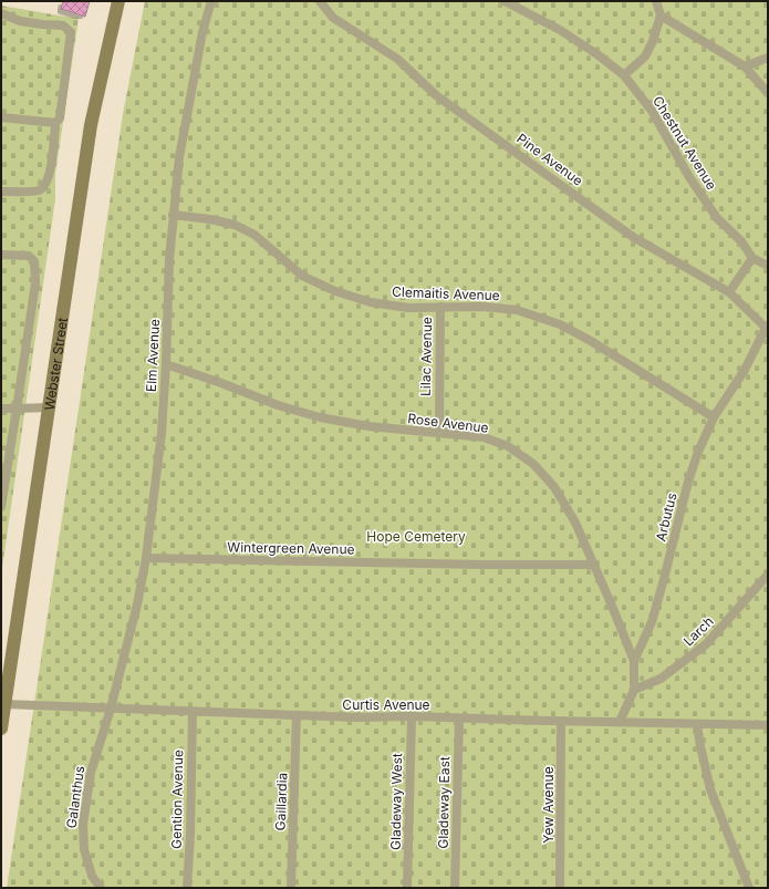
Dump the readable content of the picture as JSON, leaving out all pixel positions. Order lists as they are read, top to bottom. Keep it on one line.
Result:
{"streets":{"main road":["Webster Street"],"lane":["Chestnut Avenue","Pine Avenue","Clemaitis Avenue","Elm Avenue","Lilac Avenue","Rose Avenue","Arbutus","Wintergreen Avenue","Larch","Curtis Avenue","Galanthus","Gention Avenue","Gaillardia","Gladeway West","Gladeway East","Yew Avenue"]},"crossings":[["Pine Avenue","Arbutus"],["Clemaitis Avenue","Elm Avenue"],["Clemaitis Avenue","Lilac Avenue"],["Clemaitis Avenue","Arbutus"],["Elm Avenue","Rose Avenue"],["Elm Avenue","Wintergreen Avenue"],["Elm Avenue","Curtis Avenue"],["Elm Avenue","Galanthus"],["Lilac Avenue","Rose Avenue"],["Webster Street","Curtis Avenue"],["Rose Avenue","Arbutus"],["Rose Avenue","Wintergreen Avenue"],["Arbutus","Larch"],["Arbutus","Curtis Avenue"],["Curtis Avenue","Galanthus"],["Curtis Avenue","Gention Avenue"],["Curtis Avenue","Gaillardia"],["Curtis Avenue","Gladeway West"],["Curtis Avenue","Gladeway East"],["Curtis Avenue","Yew Avenue"]],"parks":["Hope Cemetery"]}
